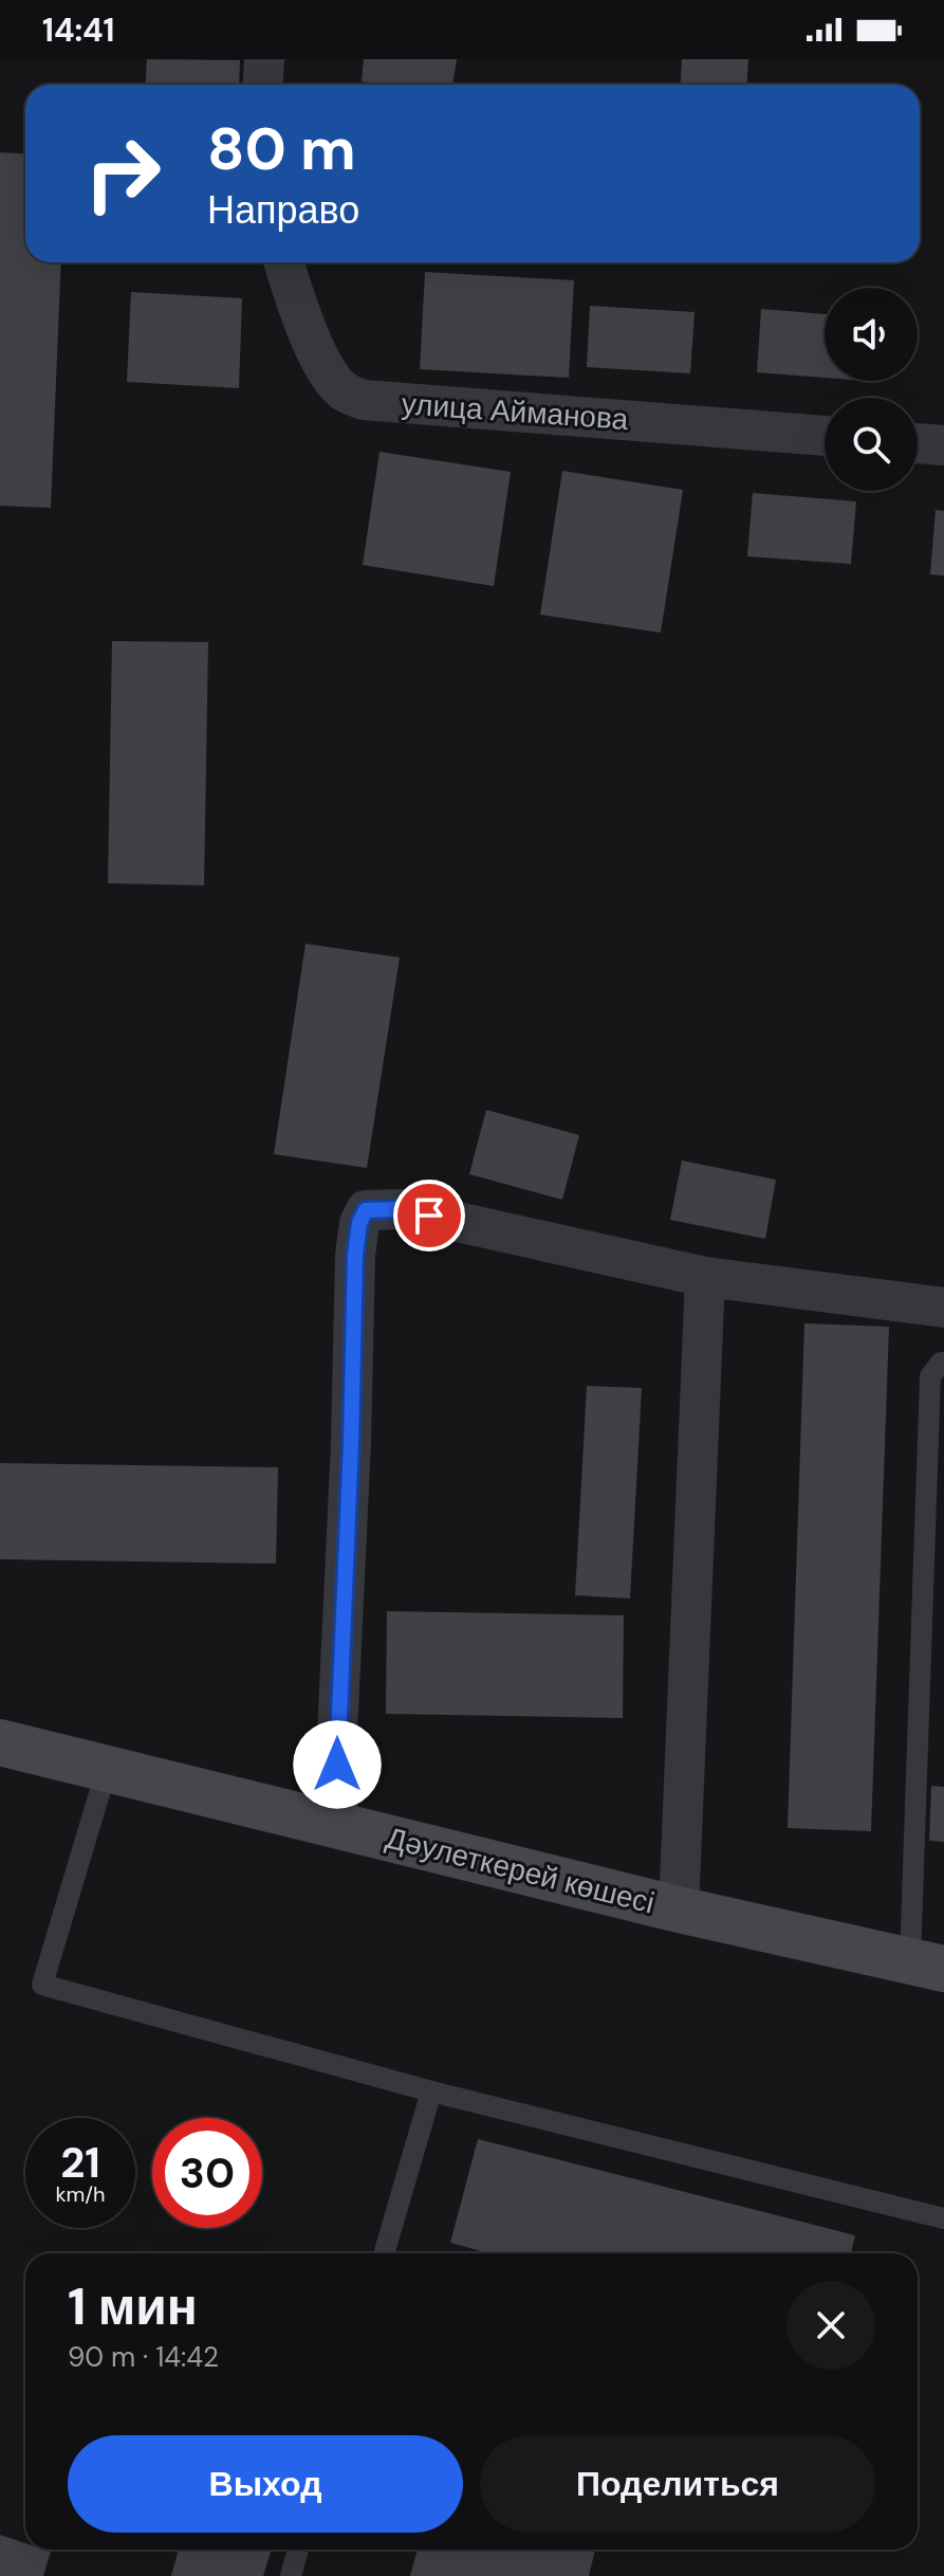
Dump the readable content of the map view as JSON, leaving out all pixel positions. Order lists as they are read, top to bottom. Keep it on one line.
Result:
{"streets":{"main road":["Дәулеткерей көшесі"],"street":["улица Айманова"]},"page":{"status":"14:41","turn":["80 m","Направо"],"speed":"21 km/h","limit":"30","heading":["1 мин","90 m · 14:42"],"buttons":["Выход","Поделиться"]}}
